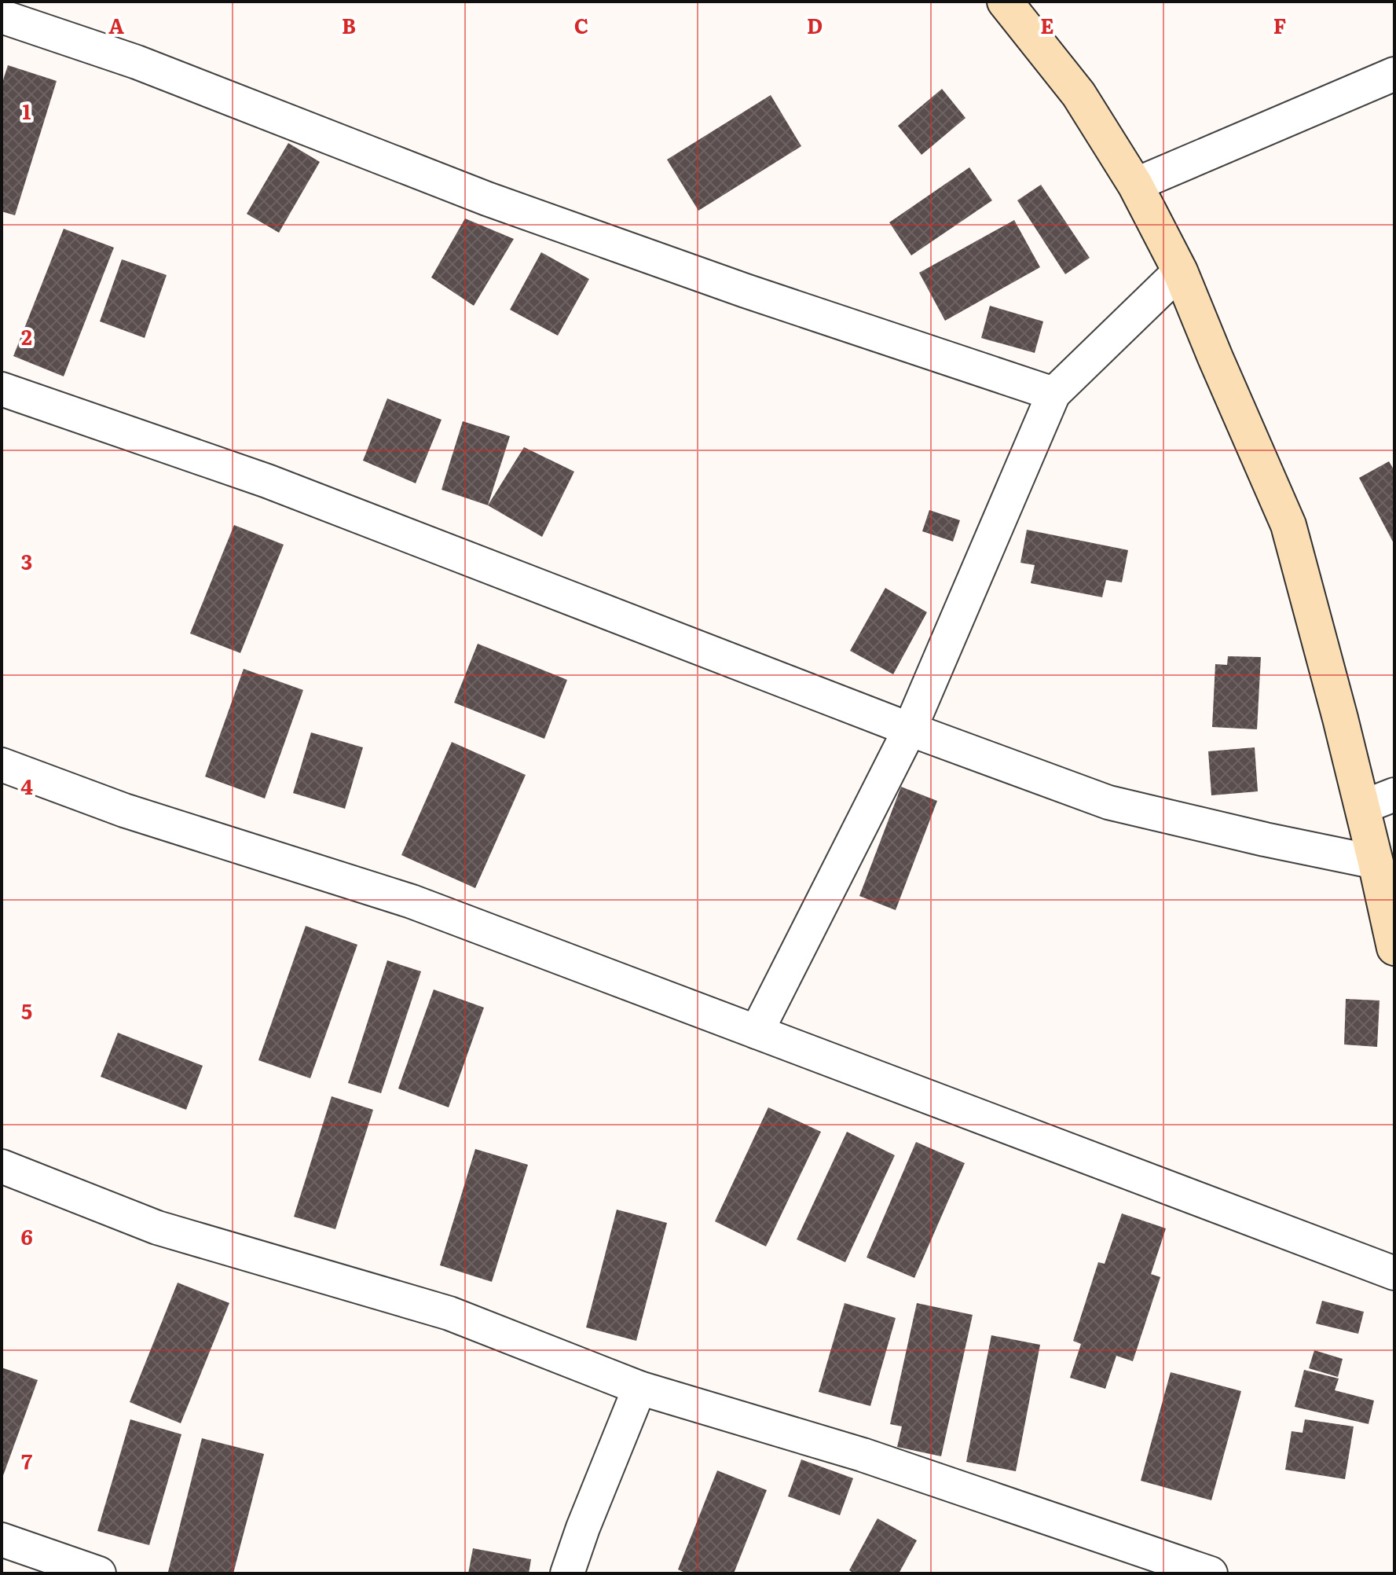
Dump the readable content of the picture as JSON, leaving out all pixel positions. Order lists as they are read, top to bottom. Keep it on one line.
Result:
{"grid":{"columns":["A","B","C","D","E","F"],"rows":["1","2","3","4","5","6","7"]}}
